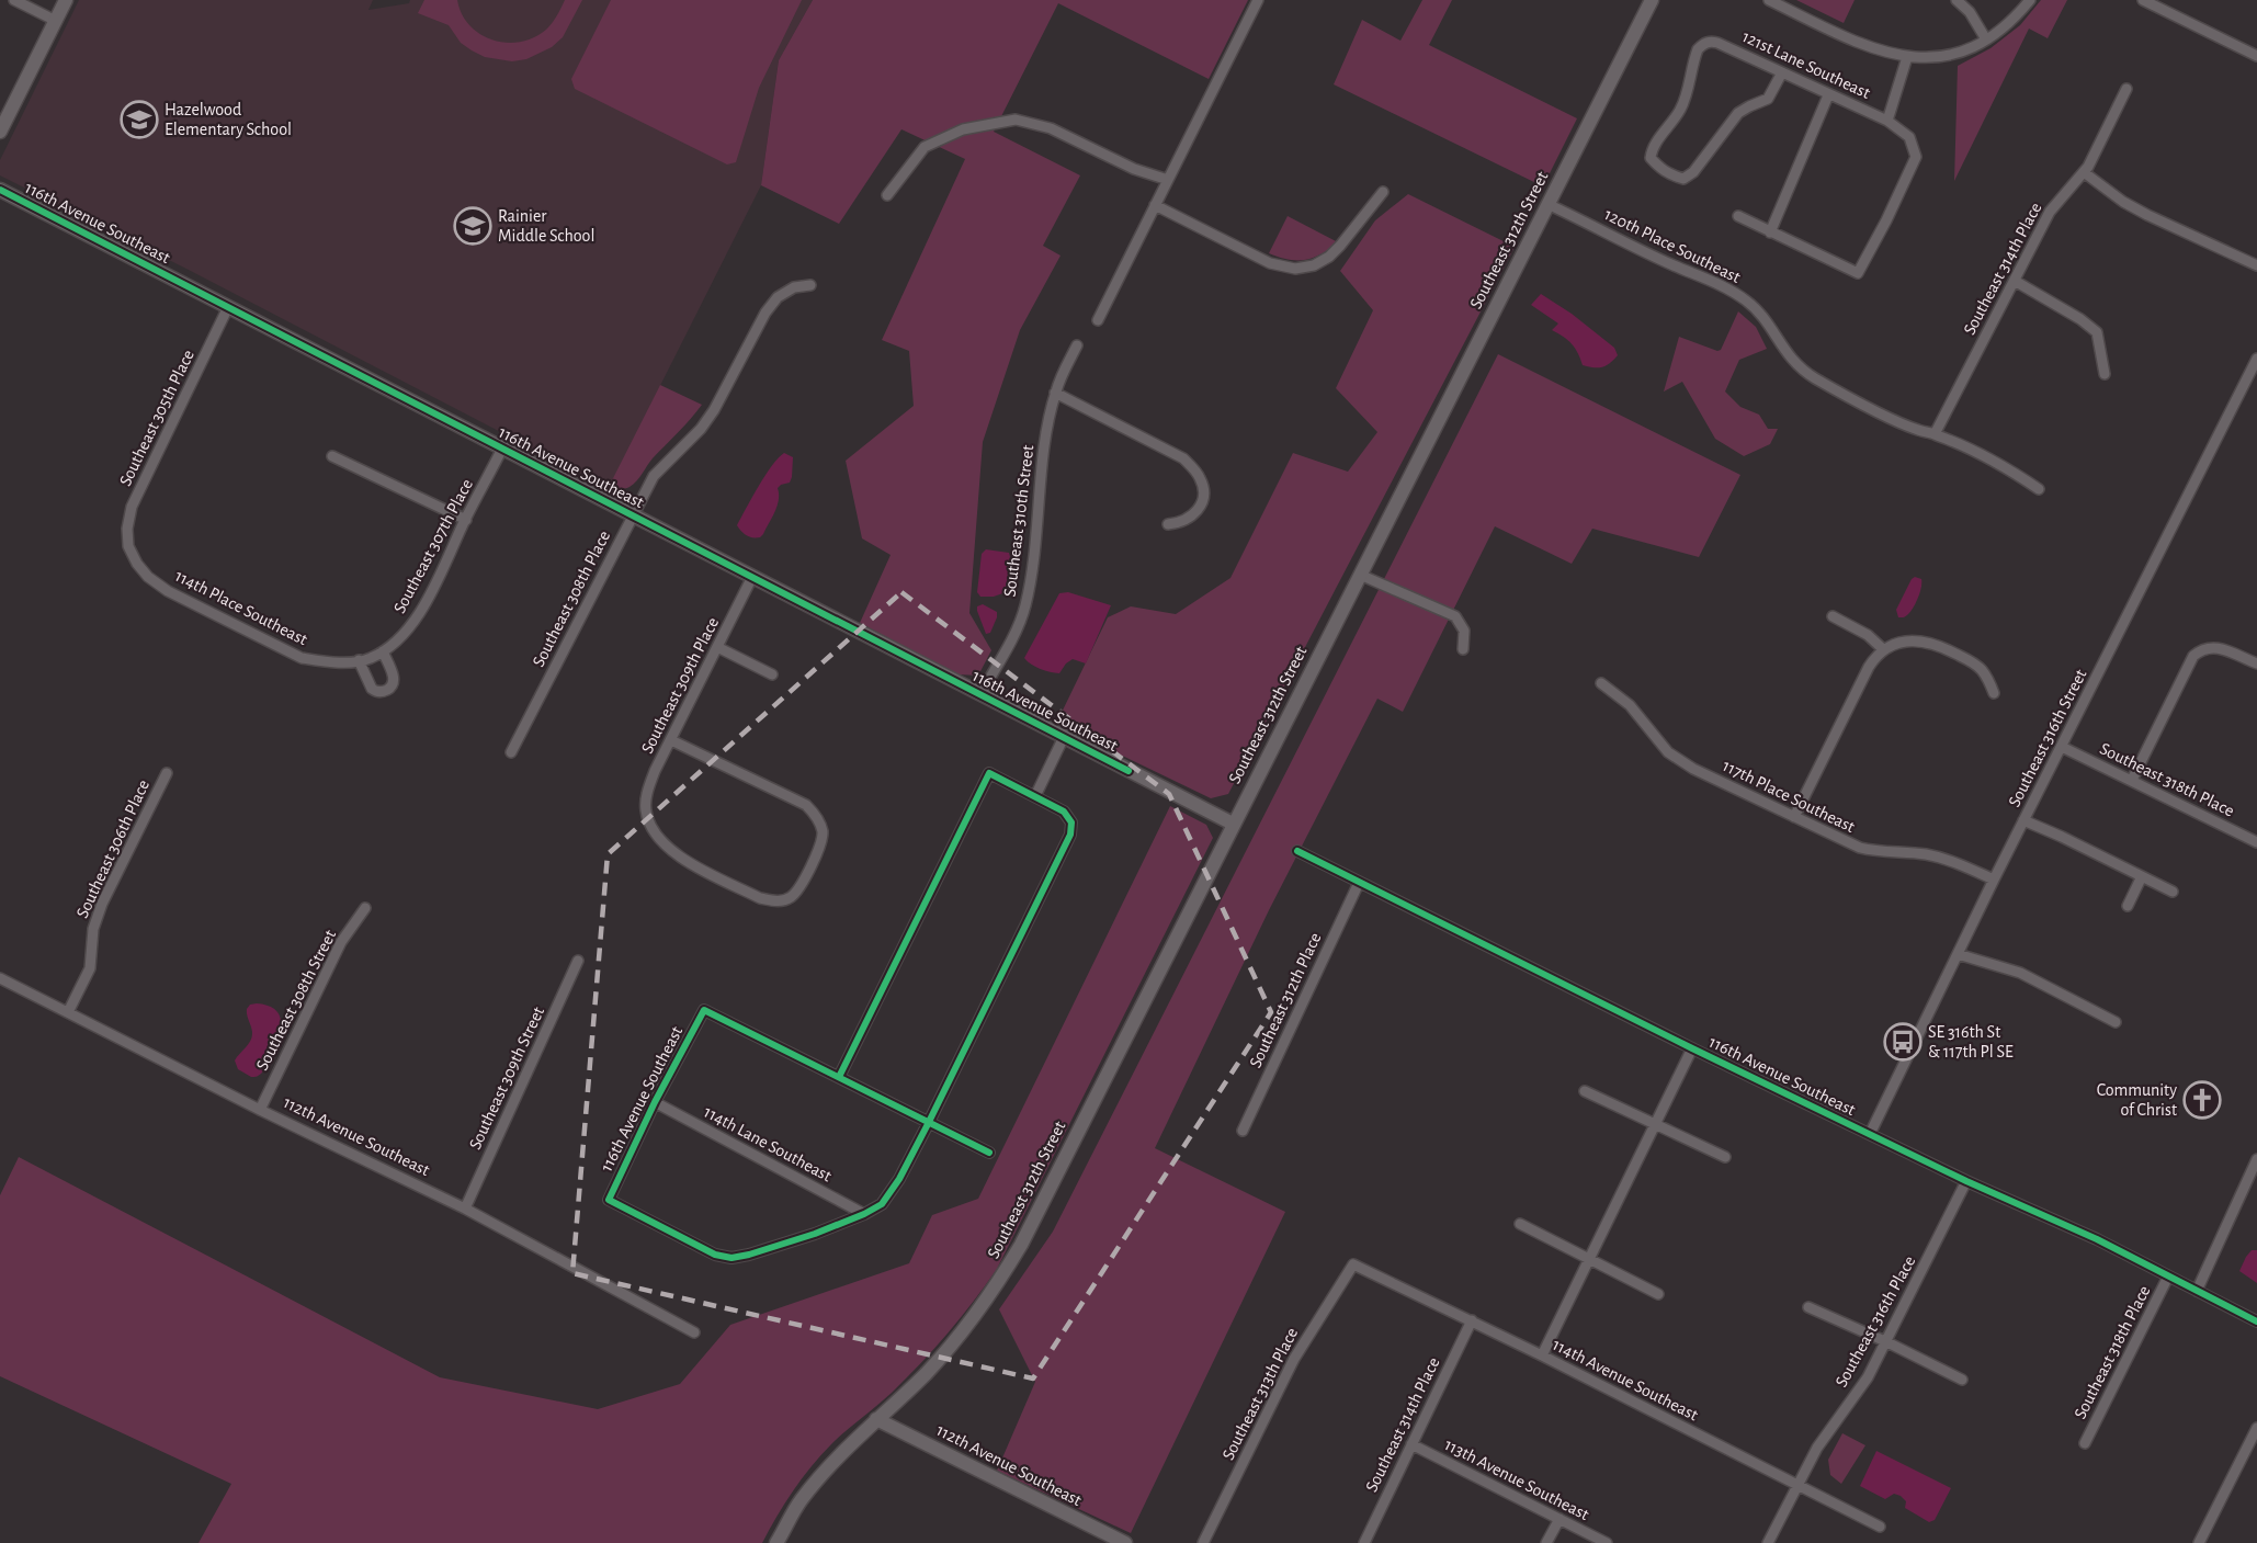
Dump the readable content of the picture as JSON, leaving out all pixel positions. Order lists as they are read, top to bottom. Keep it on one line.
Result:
{"streets":{"street":["121st Lane Southeast","116th Avenue Southeast","Southeast 312th Street","120th Place Southeast","Southeast 314th Place","Southeast 305th Place","Southeast 310th Street","Southeast 307th Place","Southeast 308th Place","114th Place Southeast","Southeast 309th Place","Southeast 316th Street","Southeast 318th Place","117th Place Southeast","Southeast 306th Place","Southeast 308th Street","Southeast 312th Place","Southeast 309th Street","112th Avenue Southeast","114th Lane Southeast","Southeast 316th Place","114th Avenue Southeast","Southeast 313th Place","113th Avenue Southeast"]},"crossings":[["116th Avenue Southeast","Southeast 312th Street"],["116th Avenue Southeast","Southeast 305th Place"],["116th Avenue Southeast","Southeast 310th Street"],["116th Avenue Southeast","Southeast 307th Place"],["116th Avenue Southeast","Southeast 308th Place"],["116th Avenue Southeast","Southeast 309th Place"],["116th Avenue Southeast","Southeast 316th Street"],["116th Avenue Southeast","Southeast 318th Place"],["116th Avenue Southeast","Southeast 312th Place"],["116th Avenue Southeast","114th Lane Southeast"],["116th Avenue Southeast","Southeast 316th Place"],["Southeast 312th Street","120th Place Southeast"],["Southeast 312th Street","112th Avenue Southeast"],["120th Place Southeast","Southeast 314th Place"],["Southeast 314th Place","114th Avenue Southeast"],["Southeast 314th Place","113th Avenue Southeast"],["Southeast 305th Place","114th Place Southeast"],["Southeast 307th Place","114th Place Southeast"],["Southeast 316th Street","Southeast 318th Place"],["Southeast 316th Street","117th Place Southeast"],["Southeast 306th Place","112th Avenue Southeast"],["Southeast 308th Street","112th Avenue Southeast"],["Southeast 309th Street","112th Avenue Southeast"],["Southeast 316th Place","114th Avenue Southeast"],["114th Avenue Southeast","Southeast 313th Place"]],"places":{"school or university":["Hazelwood Elementary School","Rainier Middle School"],"bus stop":["SE 316th St & 117th Pl SE"],"church":["Community of Christ"]}}
